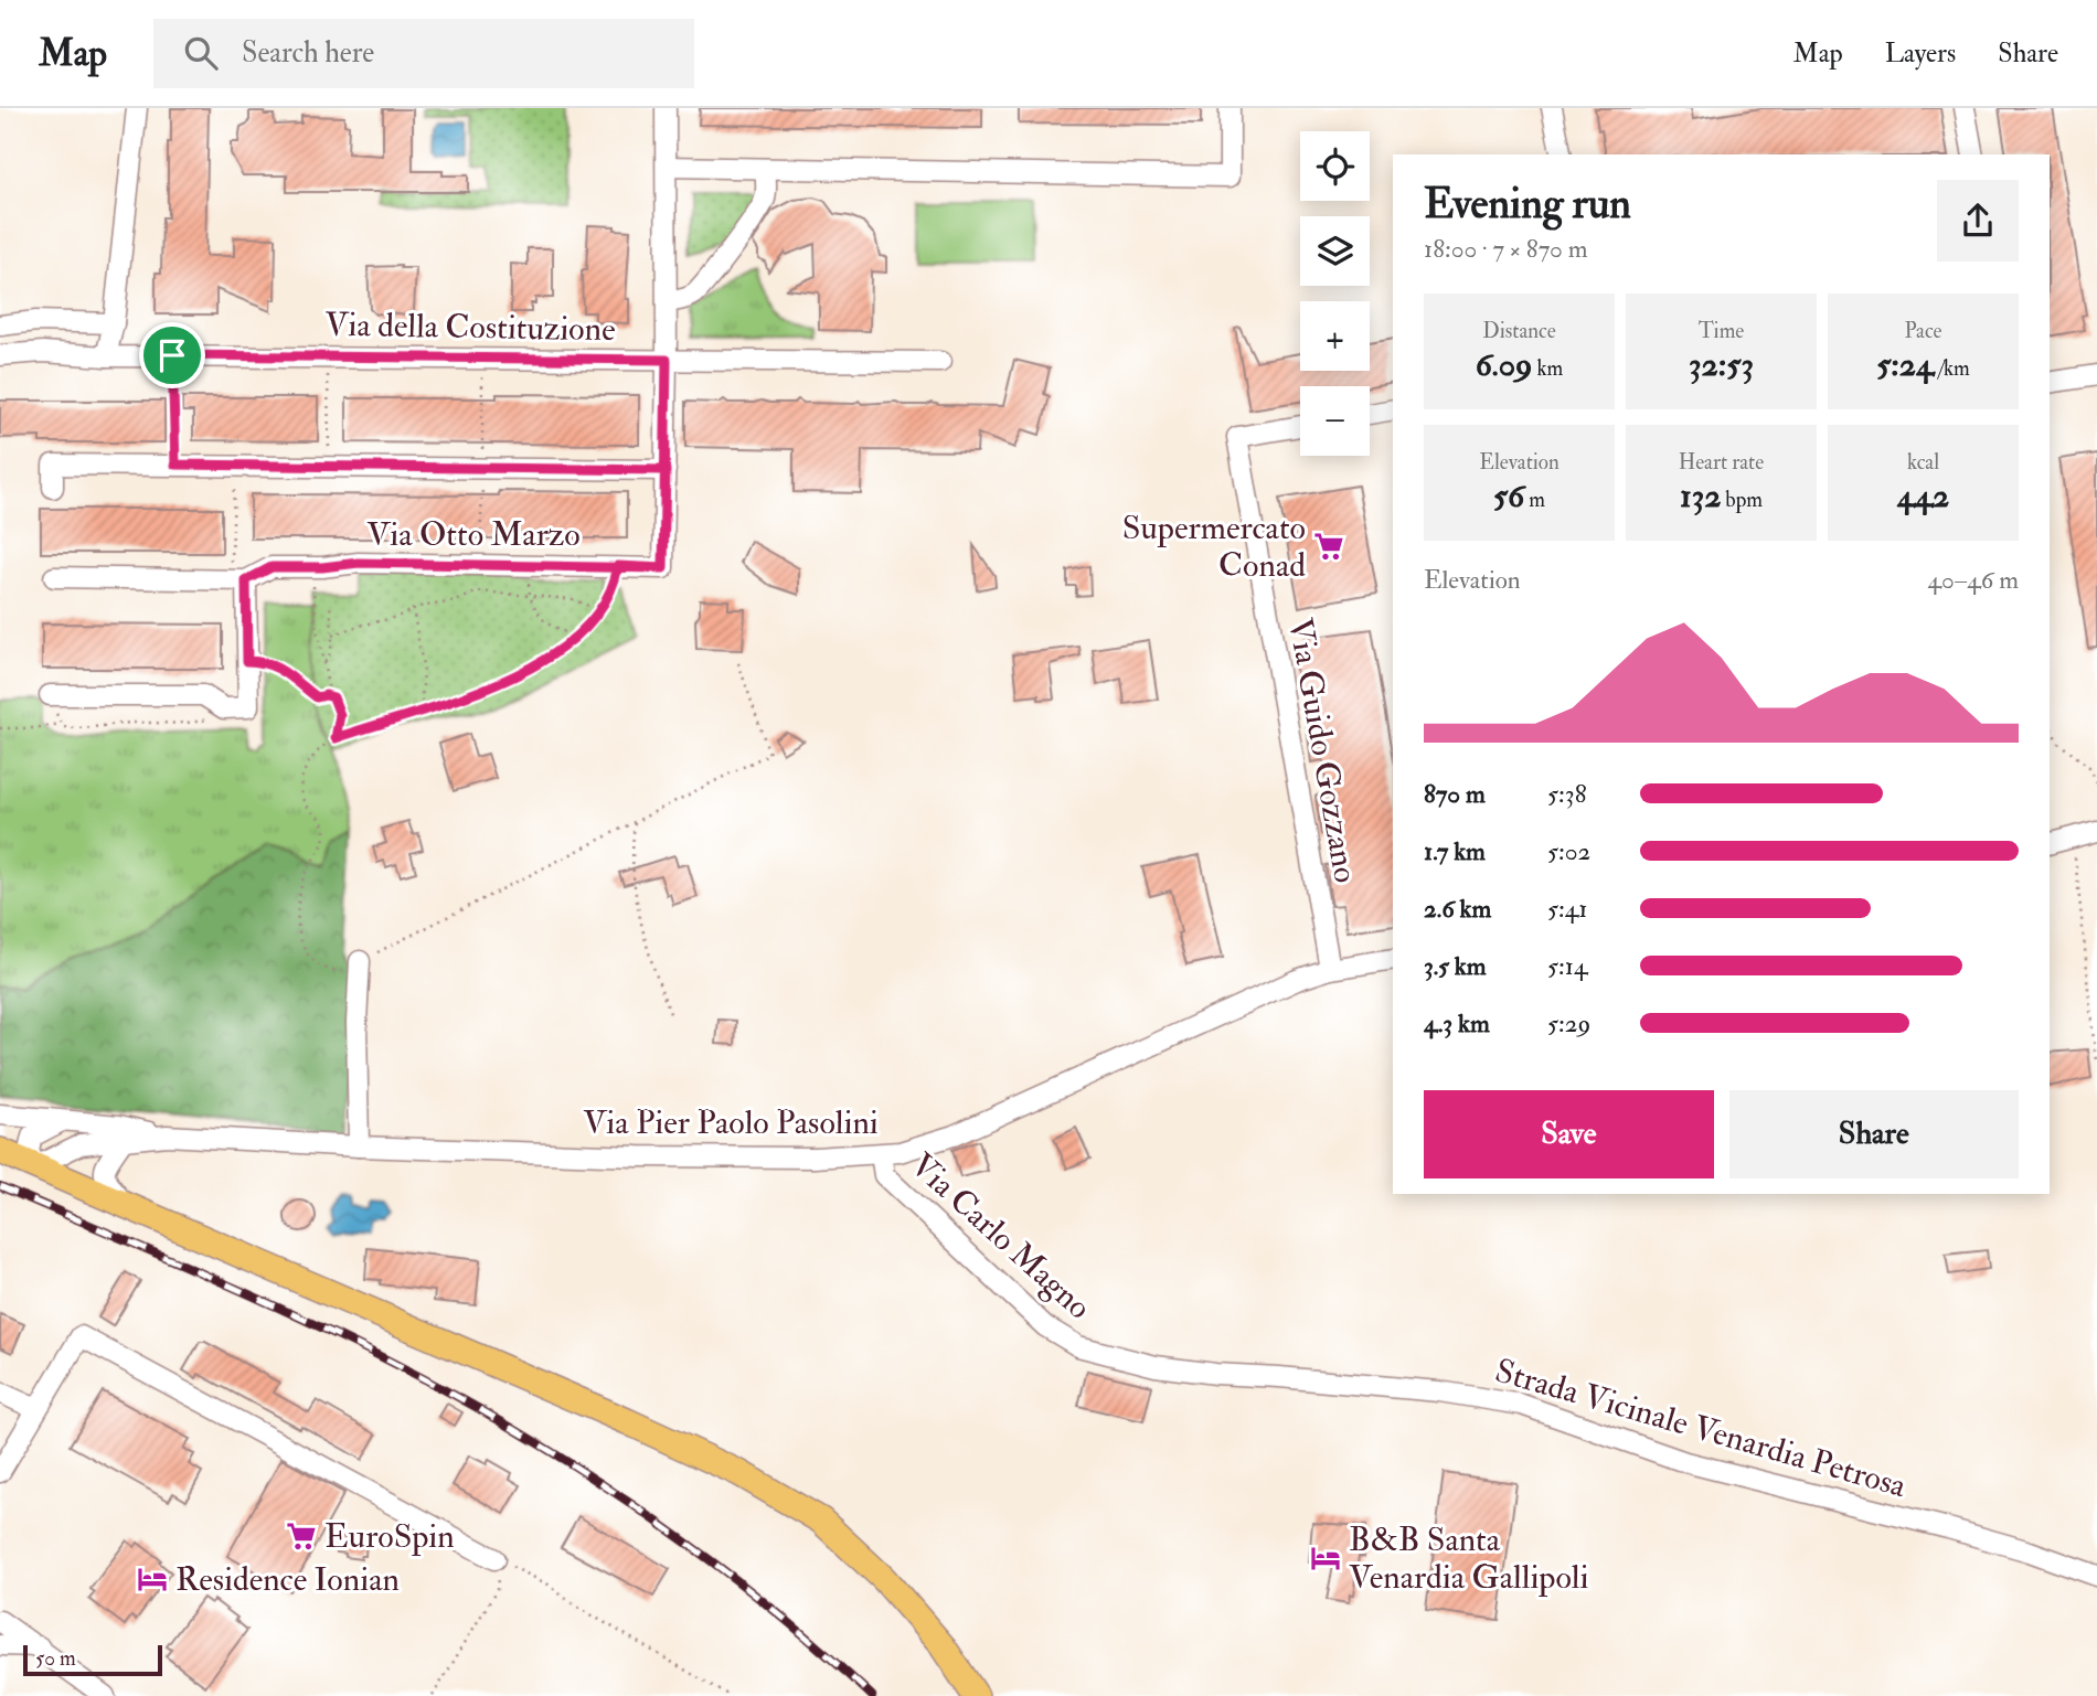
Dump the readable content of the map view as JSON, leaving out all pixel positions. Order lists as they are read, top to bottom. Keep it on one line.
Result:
{"streets":{"street":["Via della Costituzione","Via Otto Marzo","Via Guido Gozzano","Via Pier Paolo Pasolini","Via Carlo Magno","Strada Vicinale Venardia Petrosa"]},"crossings":[["Via Guido Gozzano","Via Pier Paolo Pasolini"],["Via Pier Paolo Pasolini","Via Carlo Magno"],["Via Carlo Magno","Strada Vicinale Venardia Petrosa"]],"places":{"supermarket":["Supermercato Conad","EuroSpin"],"hotel":["B&B Santa Venardia Gallipoli","Residence Ionian"]},"scale_bar":"50 m","page":{"header":"Map","search":"Search here","nav":["Map","Layers","Share"],"map_buttons":["+","−"],"heading":["Evening run","18:00 · 7 × 870 m"],"stats":[["Distance","6.09 km"],["Time","32:53"],["Pace","5:24 /km"],["Elevation","56 m"],["Heart rate","132 bpm"],["kcal","442"]],"chart":["Elevation","40–46 m"],"list":[{"name":"870 m","note":"5:38"},{"name":"1.7 km","note":"5:02"},{"name":"2.6 km","note":"5:41"},{"name":"3.5 km","note":"5:14"},{"name":"4.3 km","note":"5:29"}],"buttons":["Save","Share"],"scale":"50 m"}}
